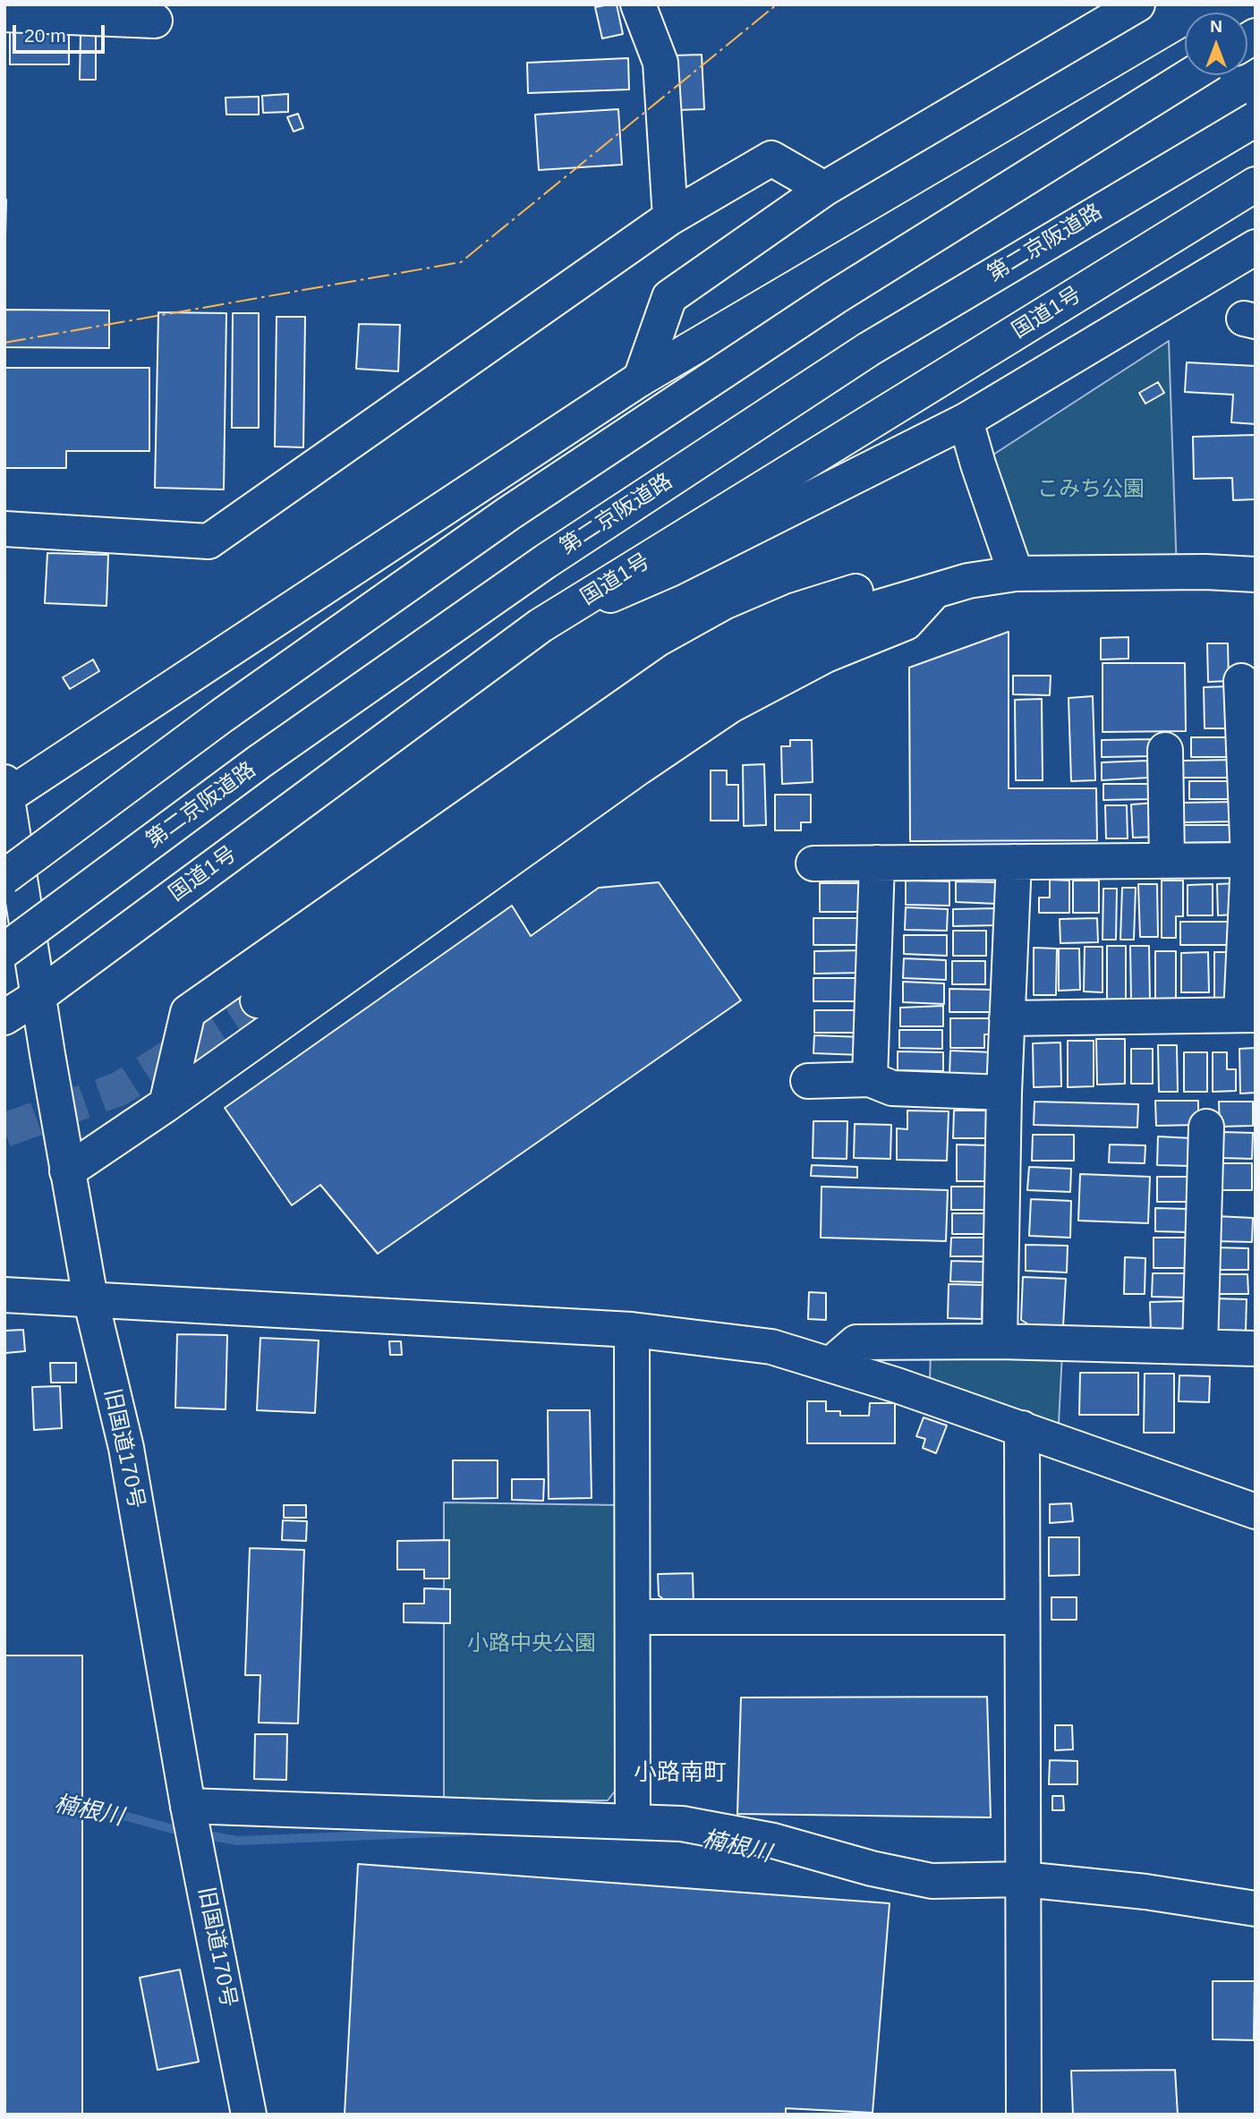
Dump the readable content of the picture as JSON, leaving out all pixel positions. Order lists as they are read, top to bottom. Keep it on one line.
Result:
{"streets":{"main road":["第二京阪道路","国道1号","旧国道170号"]},"crossings":[["国道1号","旧国道170号"]],"districts":["小路南町"],"water":["楠根川"],"parks":["こみち公園","小路中央公園"],"scale_bar":"20 m","north":"top"}
